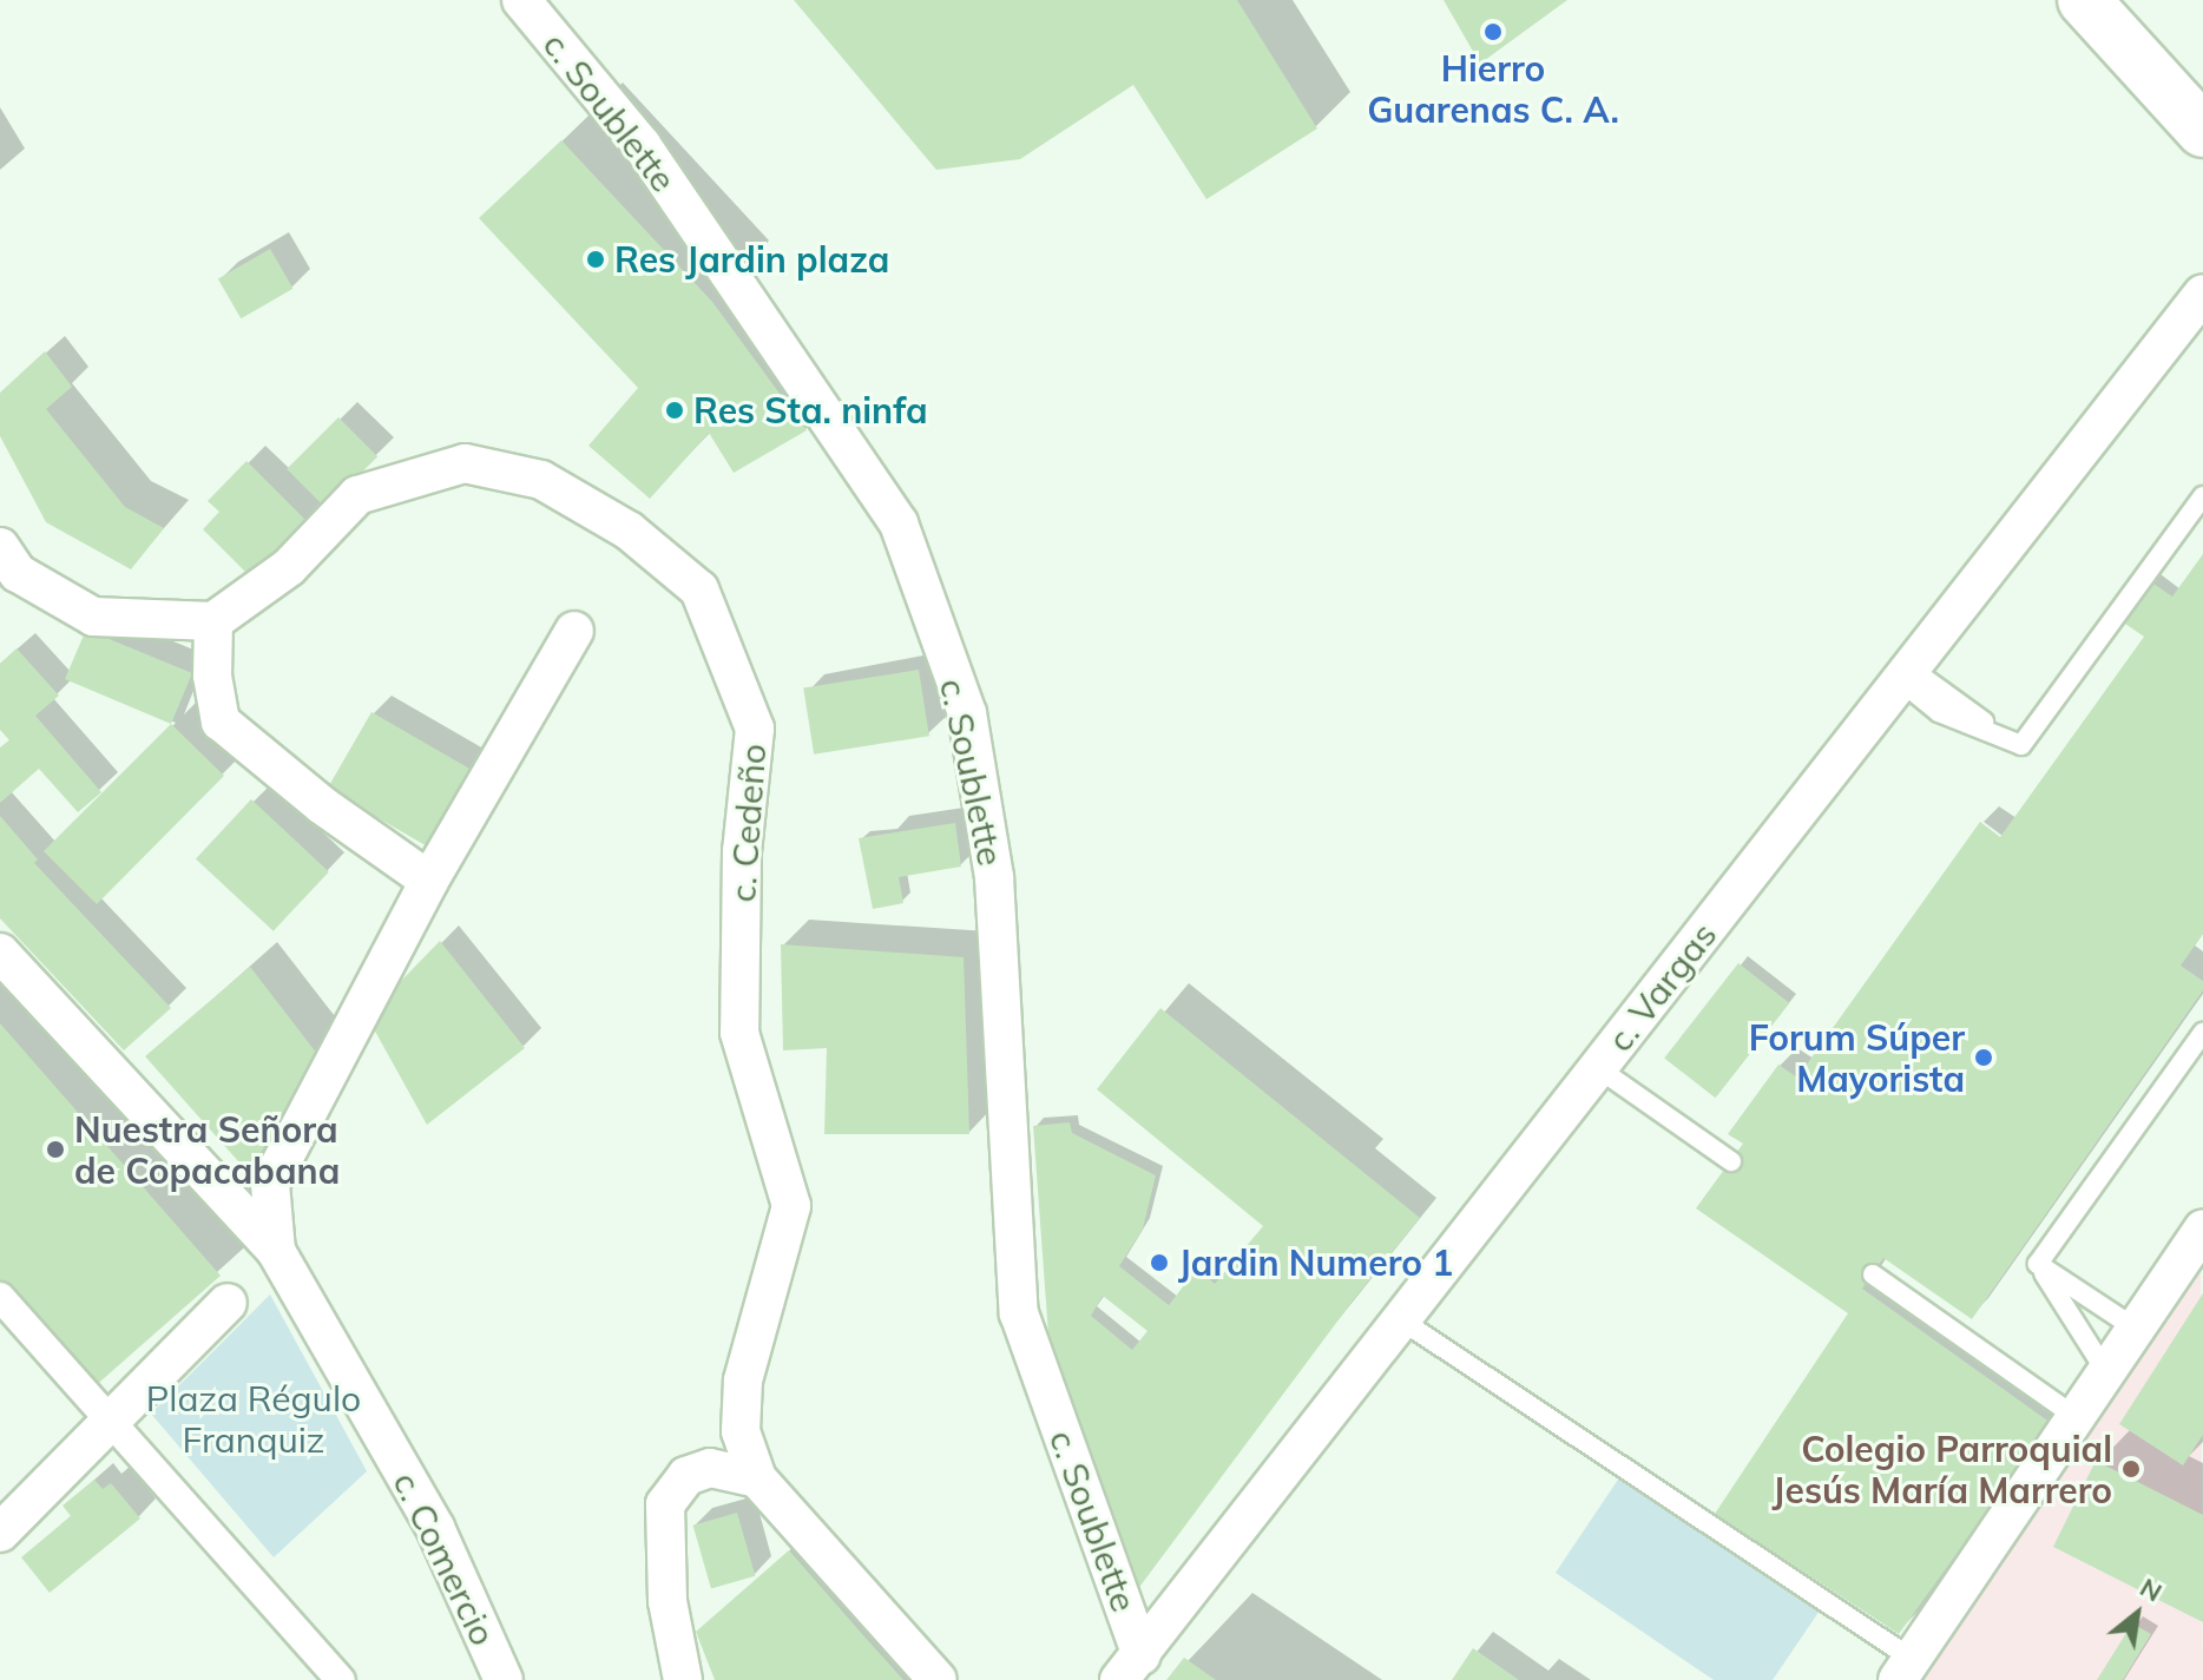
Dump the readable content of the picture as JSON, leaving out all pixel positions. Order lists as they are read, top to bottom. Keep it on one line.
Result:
{"streets":{"street":["c. Soublette","c. Cedeño","c. Vargas","c. Comercio"]},"crossings":[["c. Soublette","c. Vargas"]],"parks":["Plaza Régulo Franquiz"],"places":["Hierro Guarenas C. A.","Res Jardin plaza","Res Sta. ninfa","Forum Súper Mayorista","Nuestra Señora de Copacabana","Jardin Numero 1","Colegio Parroquial Jesús María Marrero"],"north":"top right"}
